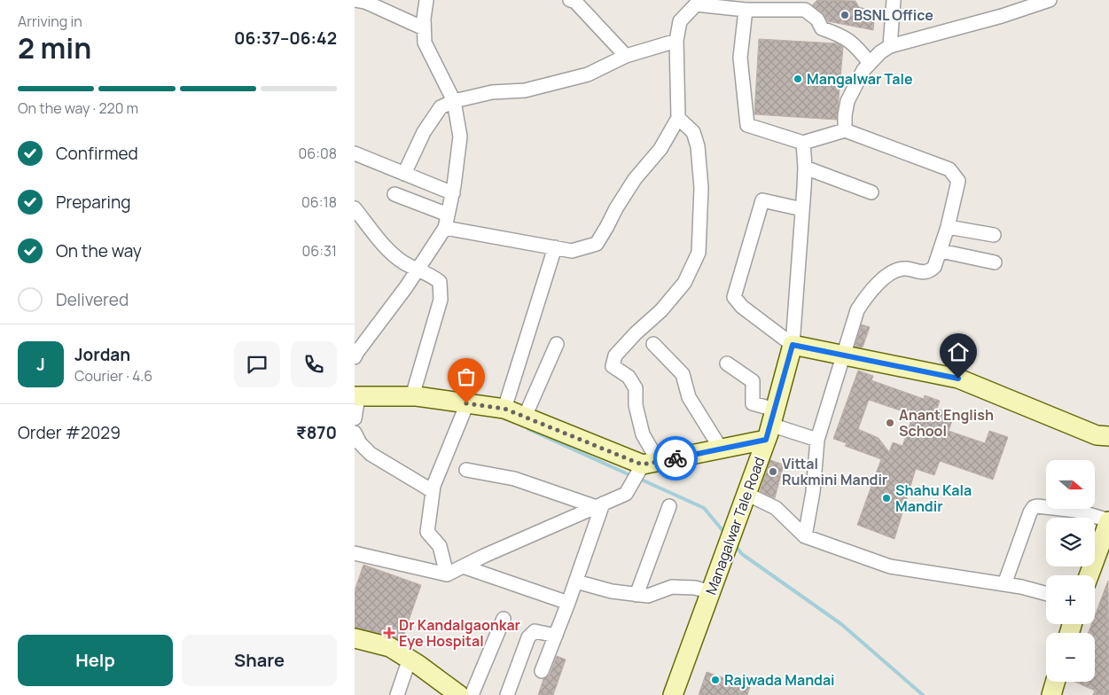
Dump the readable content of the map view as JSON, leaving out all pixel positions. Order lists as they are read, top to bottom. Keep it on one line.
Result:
{"streets":{"main road":["Managalwar Tale Road"]},"places":{"other":["BSNL Office","Mangalwar Tale","Anant English School","Vittal Rukmini Mandir","Shahu Kala Mandir","Rajwada Mandai"],"health":["Dr Kandalgaonkar Eye Hospital"]},"north":"right","page":{"heading":["2 min","Arriving in","06:37–06:42"],"panel":["Jordan","Courier · 4.6","Order #2029","₹870"],"bar":"On the way · 220 m","list":[["Confirmed","06:08"],["Preparing","06:18"],["On the way","06:31"],"Delivered"],"round":"J","map_buttons":["+","−"],"buttons":["Help","Share"]}}
